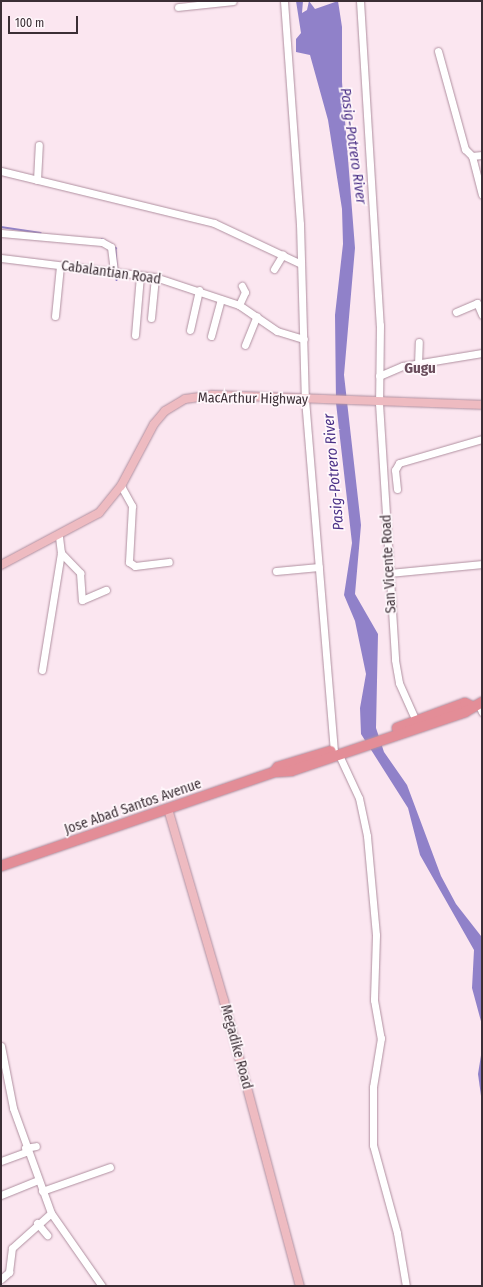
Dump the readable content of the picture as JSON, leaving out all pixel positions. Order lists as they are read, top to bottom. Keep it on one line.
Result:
{"streets":{"highway":["Jose Abad Santos Avenue"],"main road":["MacArthur Highway","Megadike Road"],"street":["Cabalantian Road","San Vicente Road"]},"crossings":[["MacArthur Highway","San Vicente Road"],["San Vicente Road","Jose Abad Santos Avenue"],["Jose Abad Santos Avenue","Megadike Road"]],"districts":["Gugu"],"water":["Pasig-Potrero River"],"scale_bar":"100 m"}
